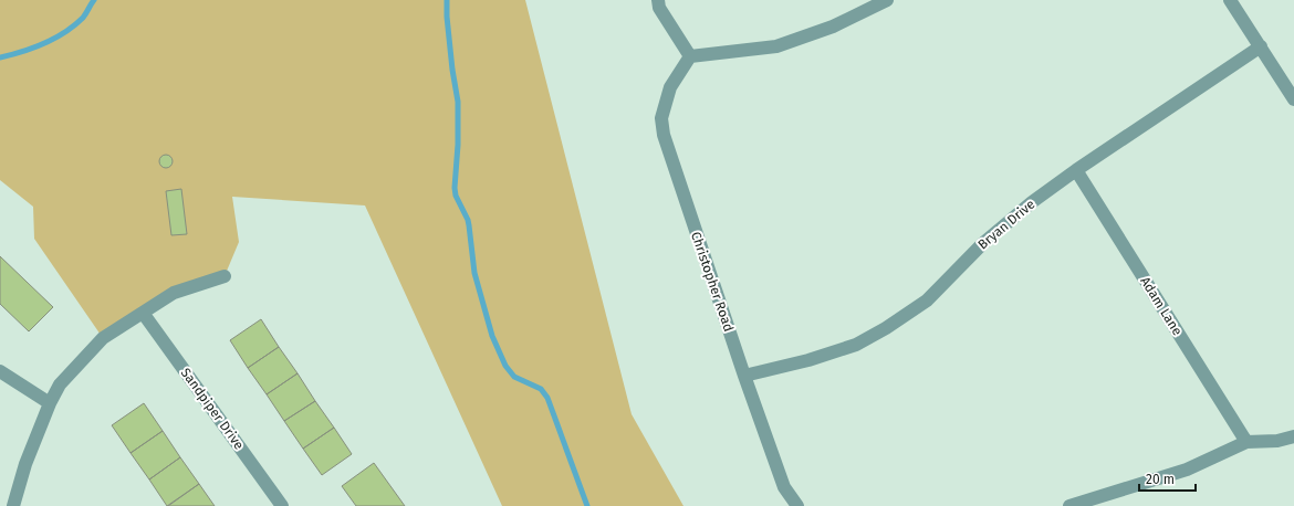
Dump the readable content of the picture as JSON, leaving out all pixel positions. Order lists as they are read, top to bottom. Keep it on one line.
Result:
{"streets":{"street":["Bryan Drive","Christopher Road","Adam Lane","Sandpiper Drive"]},"crossings":[["Bryan Drive","Christopher Road"],["Bryan Drive","Adam Lane"]],"scale_bar":"20 m"}
